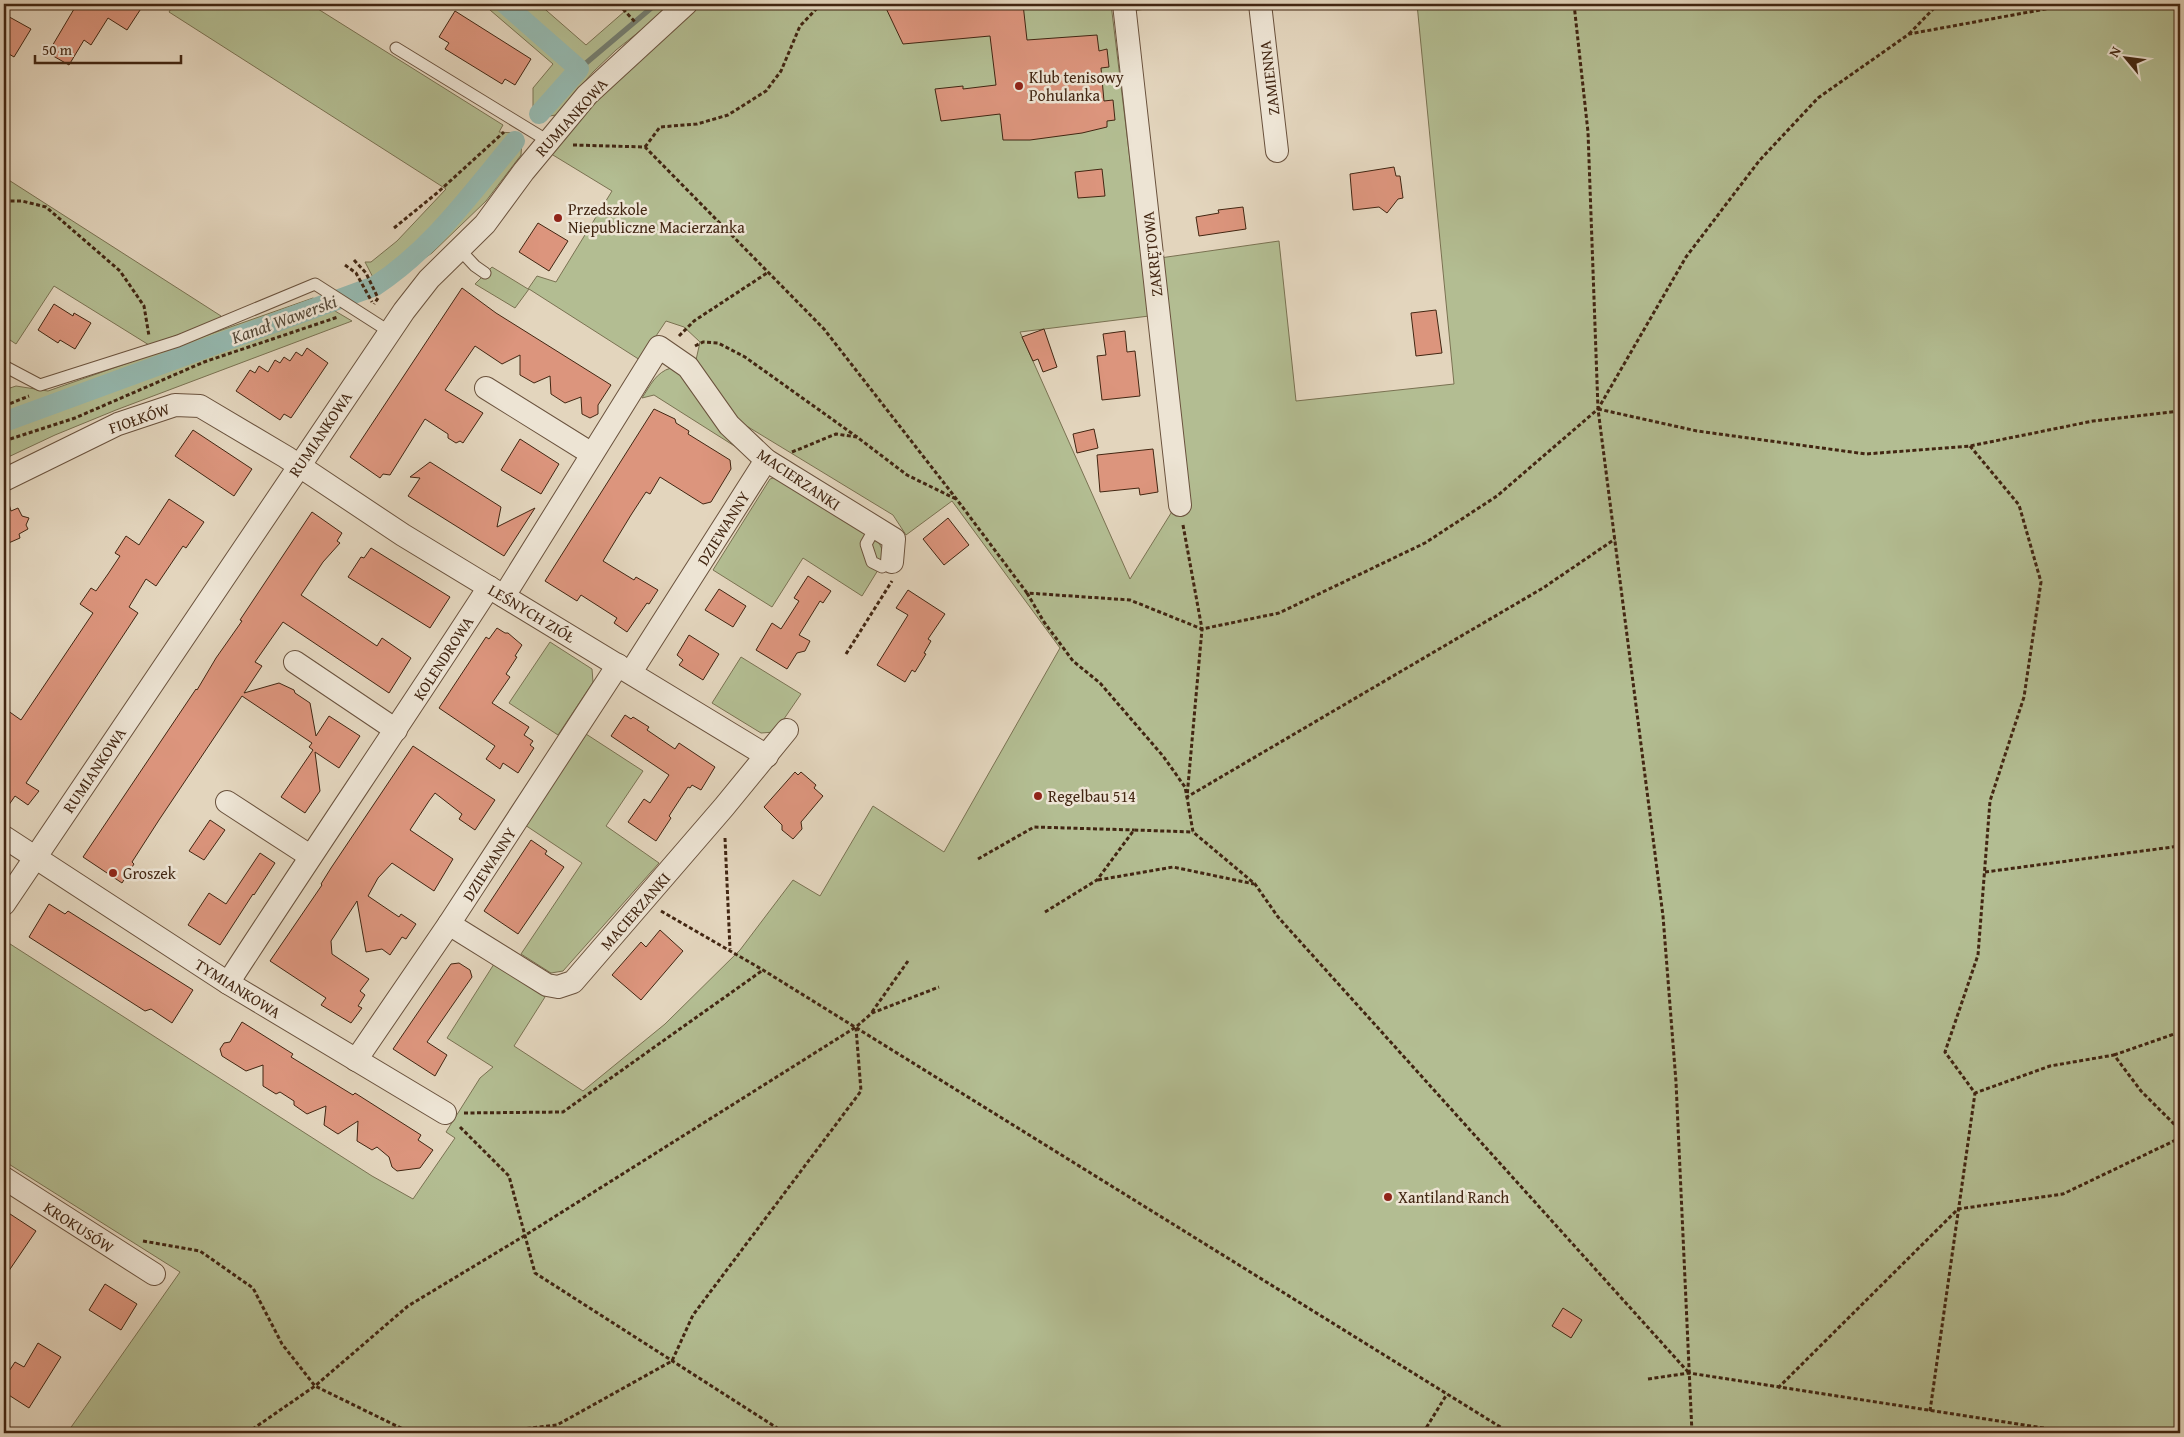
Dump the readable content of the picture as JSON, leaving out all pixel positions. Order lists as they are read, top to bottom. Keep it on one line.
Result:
{"streets":{"street":["ZAMIENNA","RUMIANKOWA","ZAKRĘTOWA","FIOŁKÓW","MACIERZANKI","DZIEWANNY","LEŚNYCH ZIÓŁ","KOLENDROWA","TYMIANKOWA","KROKUSÓW"]},"crossings":[["RUMIANKOWA","FIOŁKÓW"],["RUMIANKOWA","LEŚNYCH ZIÓŁ"],["RUMIANKOWA","TYMIANKOWA"],["FIOŁKÓW","LEŚNYCH ZIÓŁ"],["MACIERZANKI","DZIEWANNY"],["MACIERZANKI","LEŚNYCH ZIÓŁ"],["MACIERZANKI","KOLENDROWA"],["DZIEWANNY","LEŚNYCH ZIÓŁ"],["DZIEWANNY","TYMIANKOWA"],["LEŚNYCH ZIÓŁ","KOLENDROWA"],["KOLENDROWA","TYMIANKOWA"]],"water":["Kanał Wawerski"],"places":["Klub tenisowy Pohulanka","Przedszkole Niepubliczne Macierzanka","Regelbau 514","Groszek","Xantiland Ranch"],"scale_bar":"50 m","north":"top left"}
